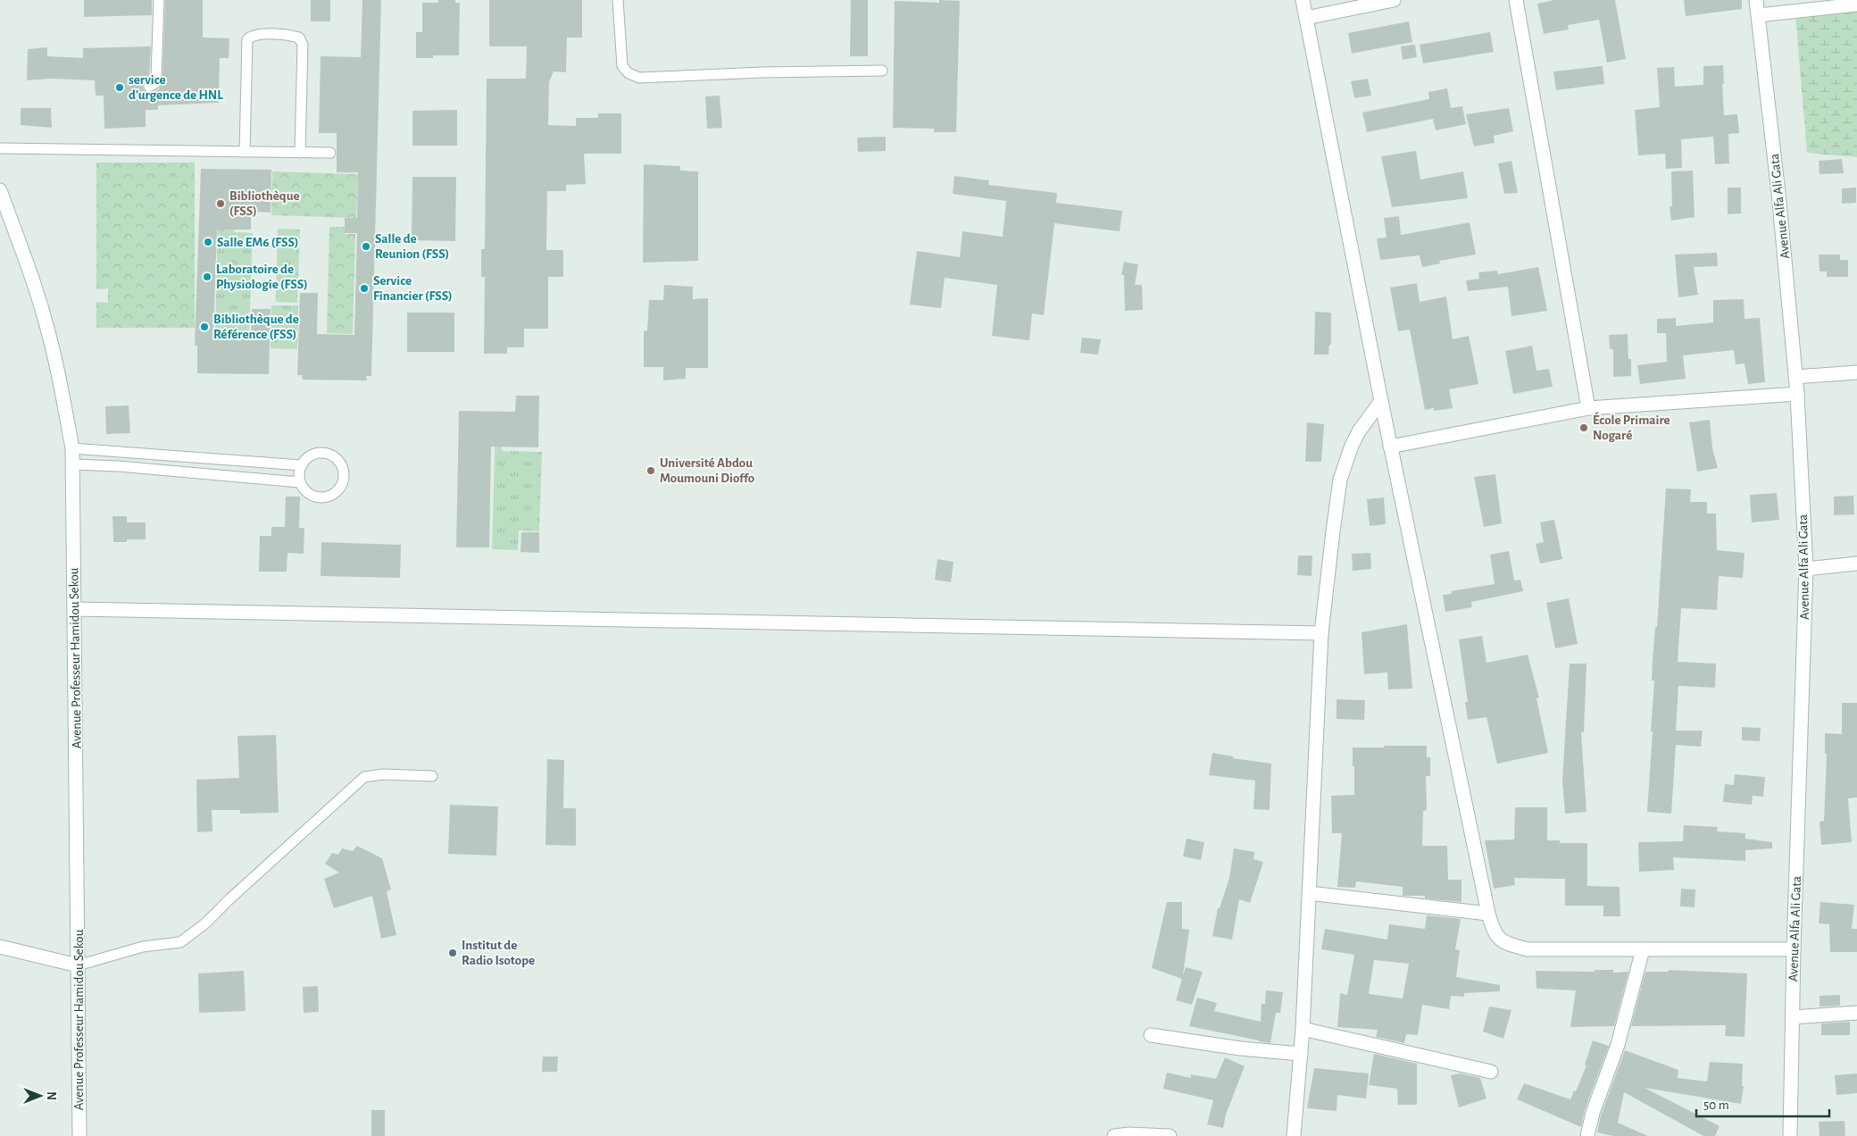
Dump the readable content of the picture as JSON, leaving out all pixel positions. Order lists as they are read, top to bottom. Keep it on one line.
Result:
{"streets":{"street":["Avenue Alfa Ali Gata","Avenue Professeur Hamidou Sekou"]},"places":["service d'urgence de HNL","Bibliothèque (FSS)","Salle EM6 (FSS)","Salle de Reunion (FSS)","Laboratoire de Physiologie (FSS)","Service Financier (FSS)","Bibliothèque de Référence (FSS)","École Primaire Nogaré","Université Abdou Moumouni Dioffo","Institut de Radio Isotope"],"scale_bar":"50 m","north":"right"}
